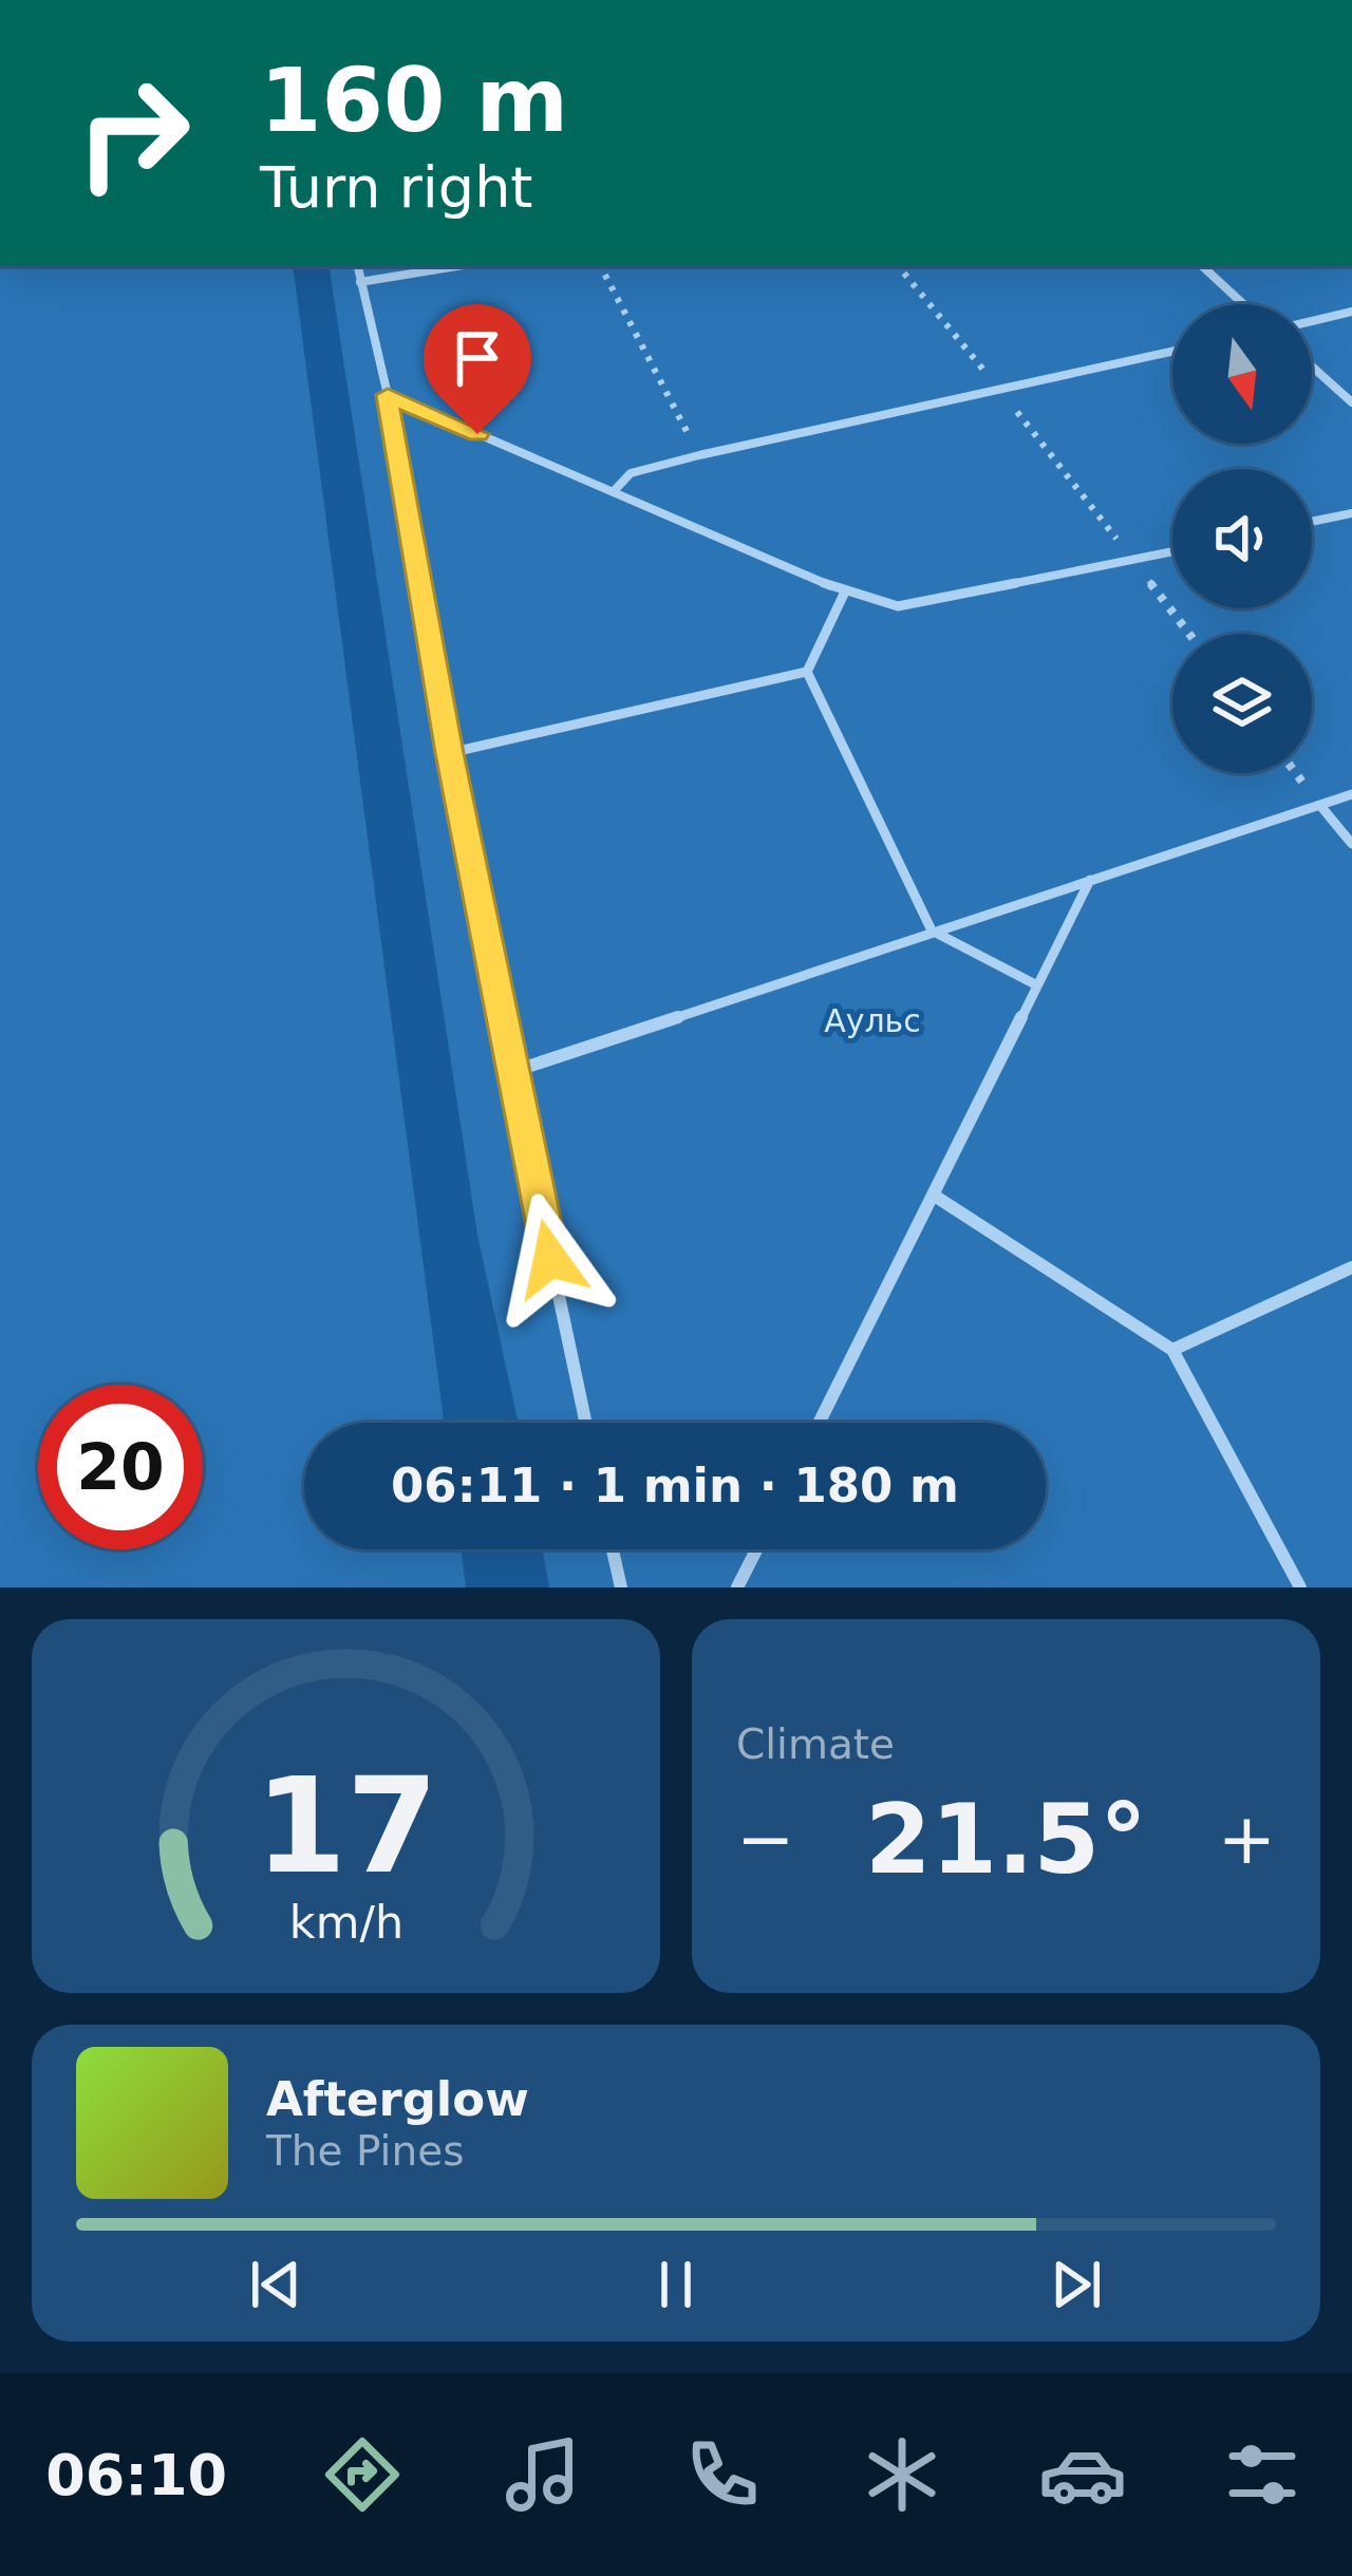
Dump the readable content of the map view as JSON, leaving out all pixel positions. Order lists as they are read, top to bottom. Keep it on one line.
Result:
{"parks":["Аульс"],"north":"bottom","page":{"turn":["160 m","Turn right"],"limit":"20","trip":"06:11 · 1 min · 180 m","tile":"Climate","heat":["−","21.5°","+"],"song":["Afterglow","The Pines"],"tabs":"06:10","gauge":["17","km/h"]}}
